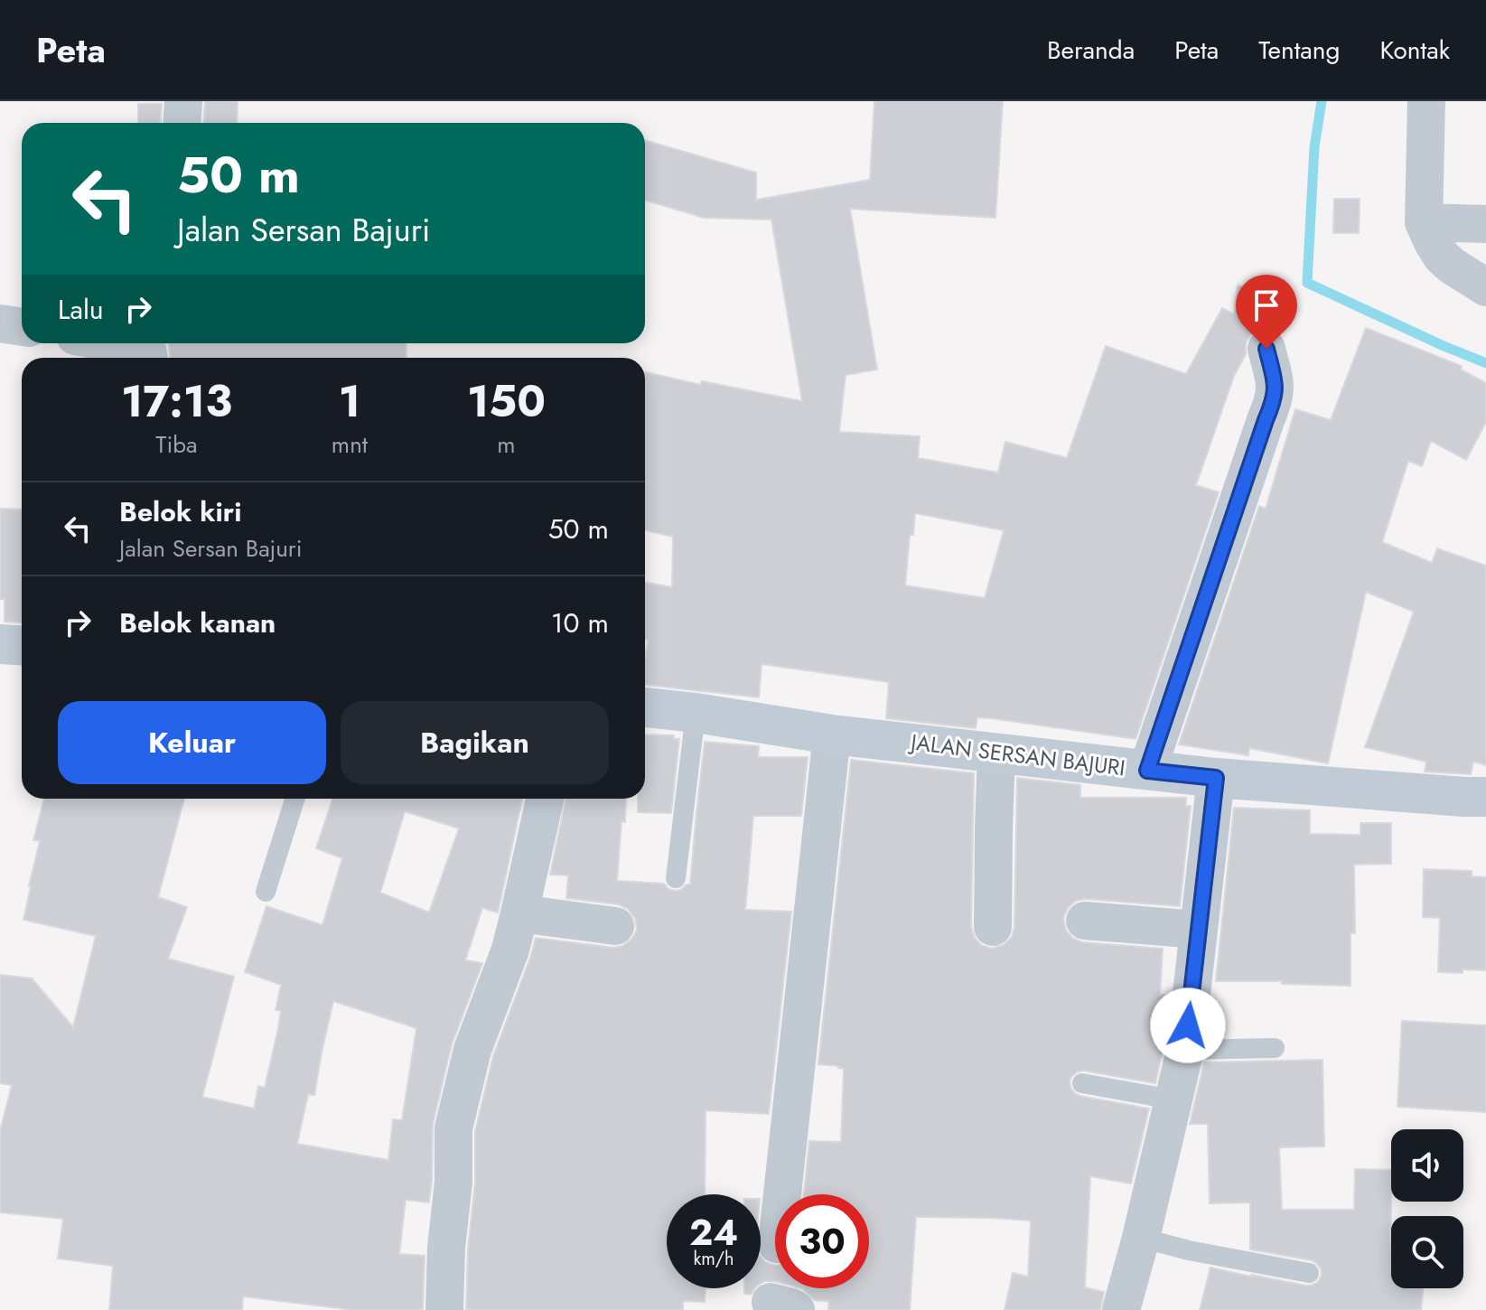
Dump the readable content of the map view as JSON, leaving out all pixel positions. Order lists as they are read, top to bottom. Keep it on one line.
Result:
{"streets":{"main road":["JALAN SERSAN BAJURI"]},"page":{"header":"Peta","nav":["Beranda","Peta","Tentang","Kontak"],"turn":["50 m","Jalan Sersan Bajuri"],"then":"Lalu","eta":["17:13","Tiba","1","mnt","150","m"],"list":[{"name":"Belok kiri","note":"Jalan Sersan Bajuri","value":"50 m"},{"name":"Belok kanan","value":"10 m"}],"buttons":["Keluar","Bagikan"],"speed":"24 km/h","limit":"30"}}
